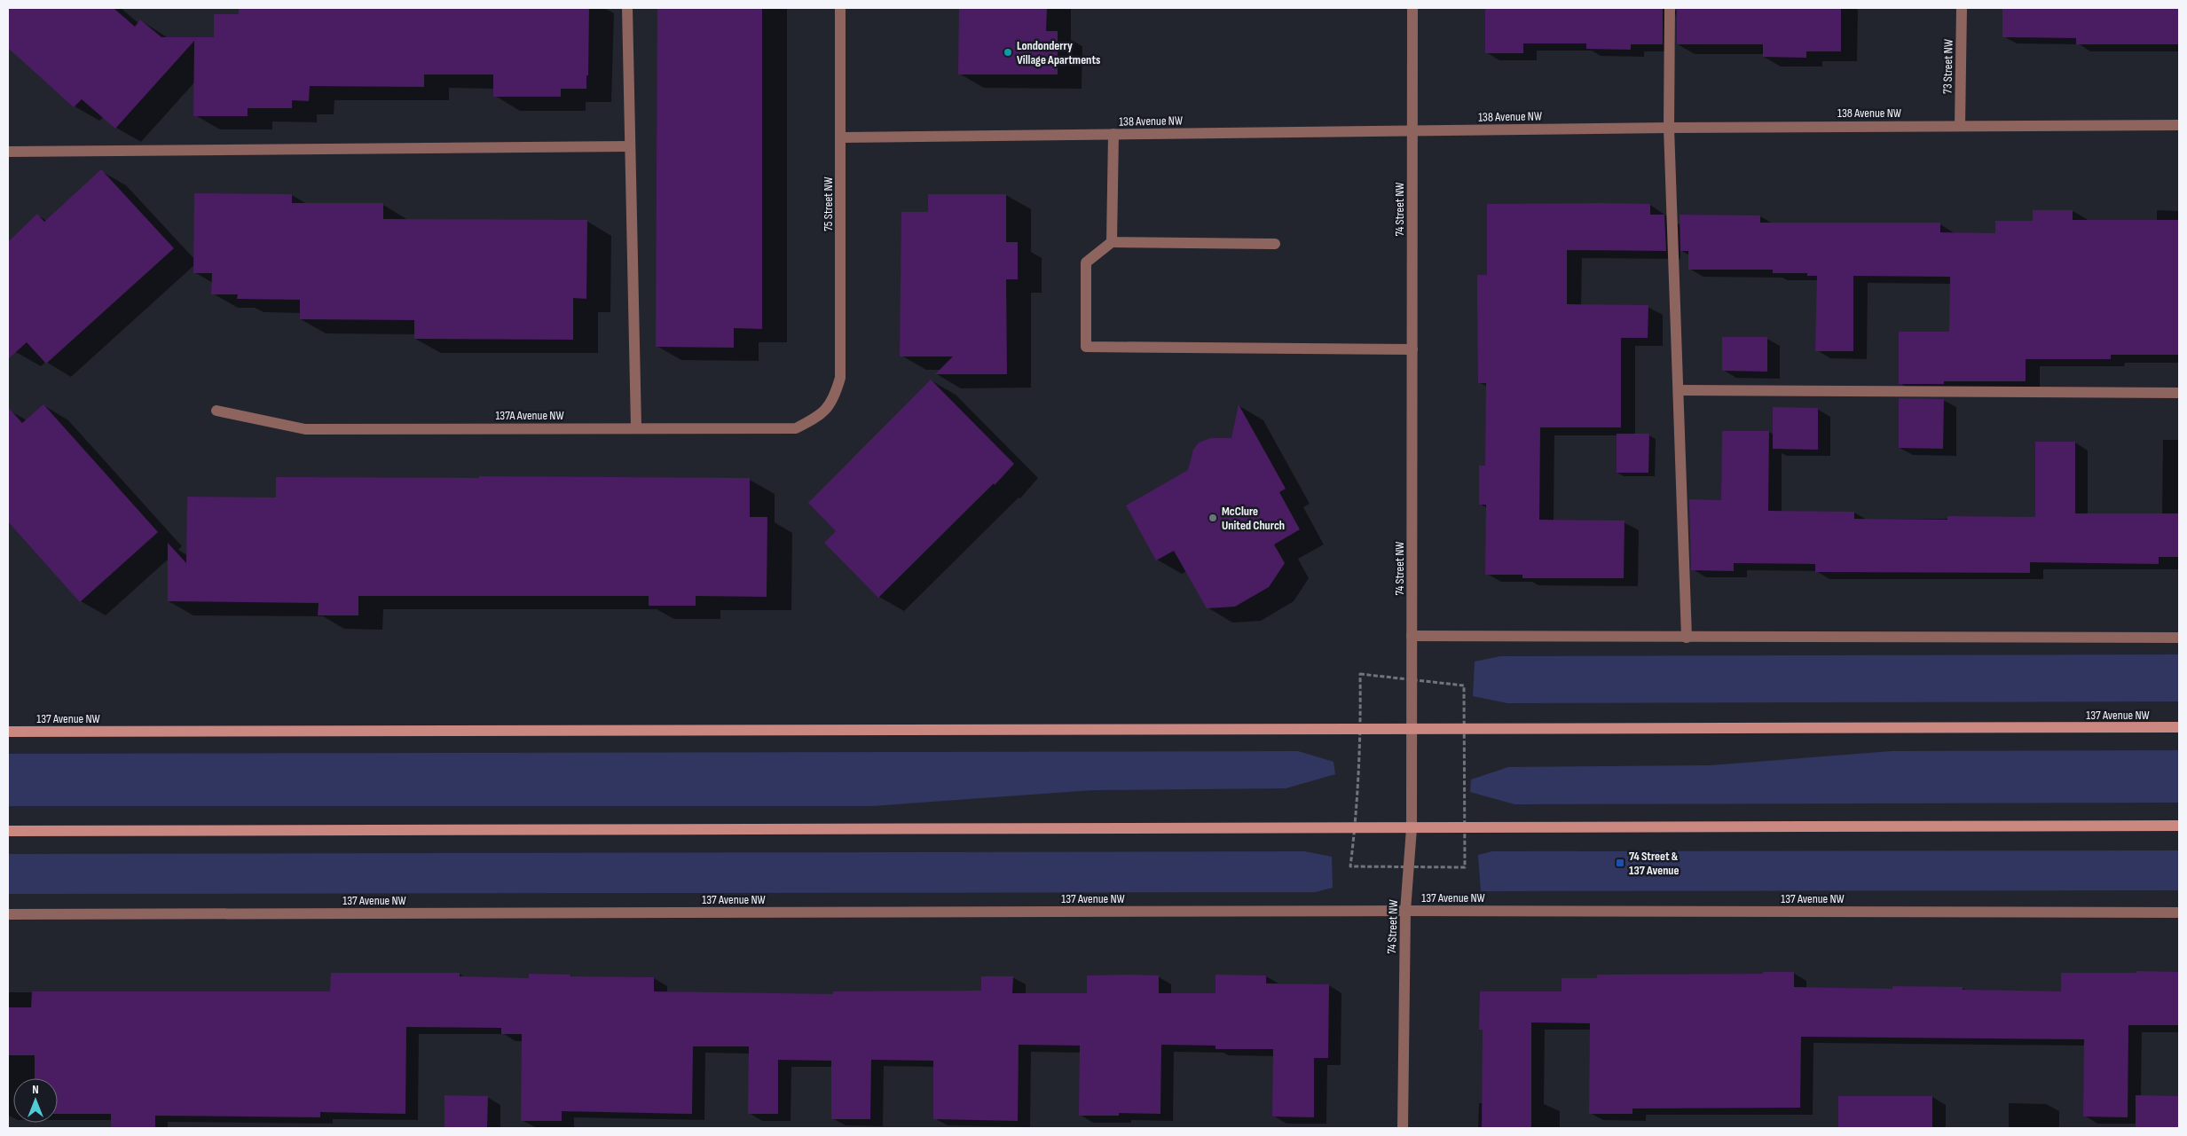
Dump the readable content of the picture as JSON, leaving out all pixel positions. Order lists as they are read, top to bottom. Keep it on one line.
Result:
{"streets":{"main road":["137 Avenue NW"],"street":["73 Street NW","138 Avenue NW","75 Street NW","74 Street NW","137A Avenue NW"]},"crossings":[["73 Street NW","138 Avenue NW"],["138 Avenue NW","75 Street NW"],["138 Avenue NW","74 Street NW"],["75 Street NW","137A Avenue NW"],["74 Street NW","137 Avenue NW"]],"places":{"other":["Londonderry Village Apartments","McClure United Church"],"transit":["74 Street & 137 Avenue"]},"north":"top"}
